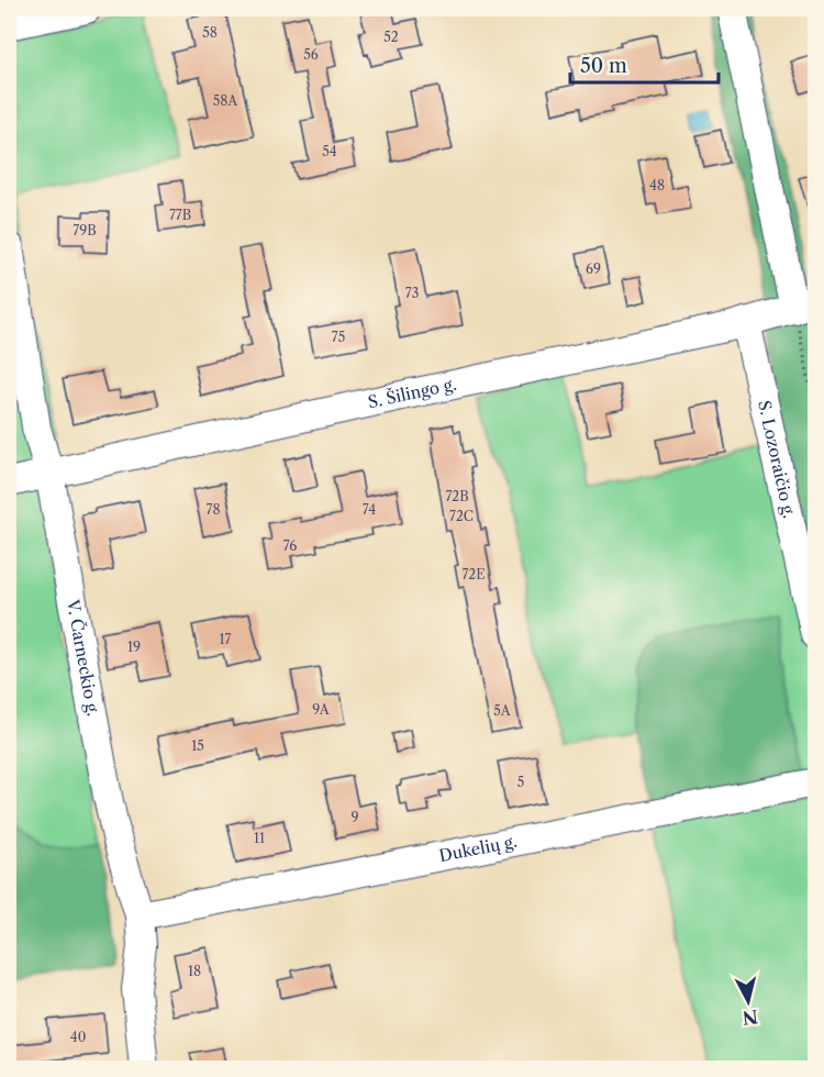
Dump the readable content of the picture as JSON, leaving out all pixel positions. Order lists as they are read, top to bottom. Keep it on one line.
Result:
{"streets":{"street":["S. Šilingo g.","S. Lozoraičio g.","V. Čarneckio g.","Dukelių g."]},"crossings":[["S. Šilingo g.","S. Lozoraičio g."],["S. Šilingo g.","V. Čarneckio g."],["V. Čarneckio g.","Dukelių g."]],"house_numbers":["58","52","56","58A","54","48","77B","79B","69","73","75","72B","78","74","72C","76","72E","17","19","9A","5A","15","5","9","11","18","40"],"scale_bar":"50 m","north":"bottom"}
